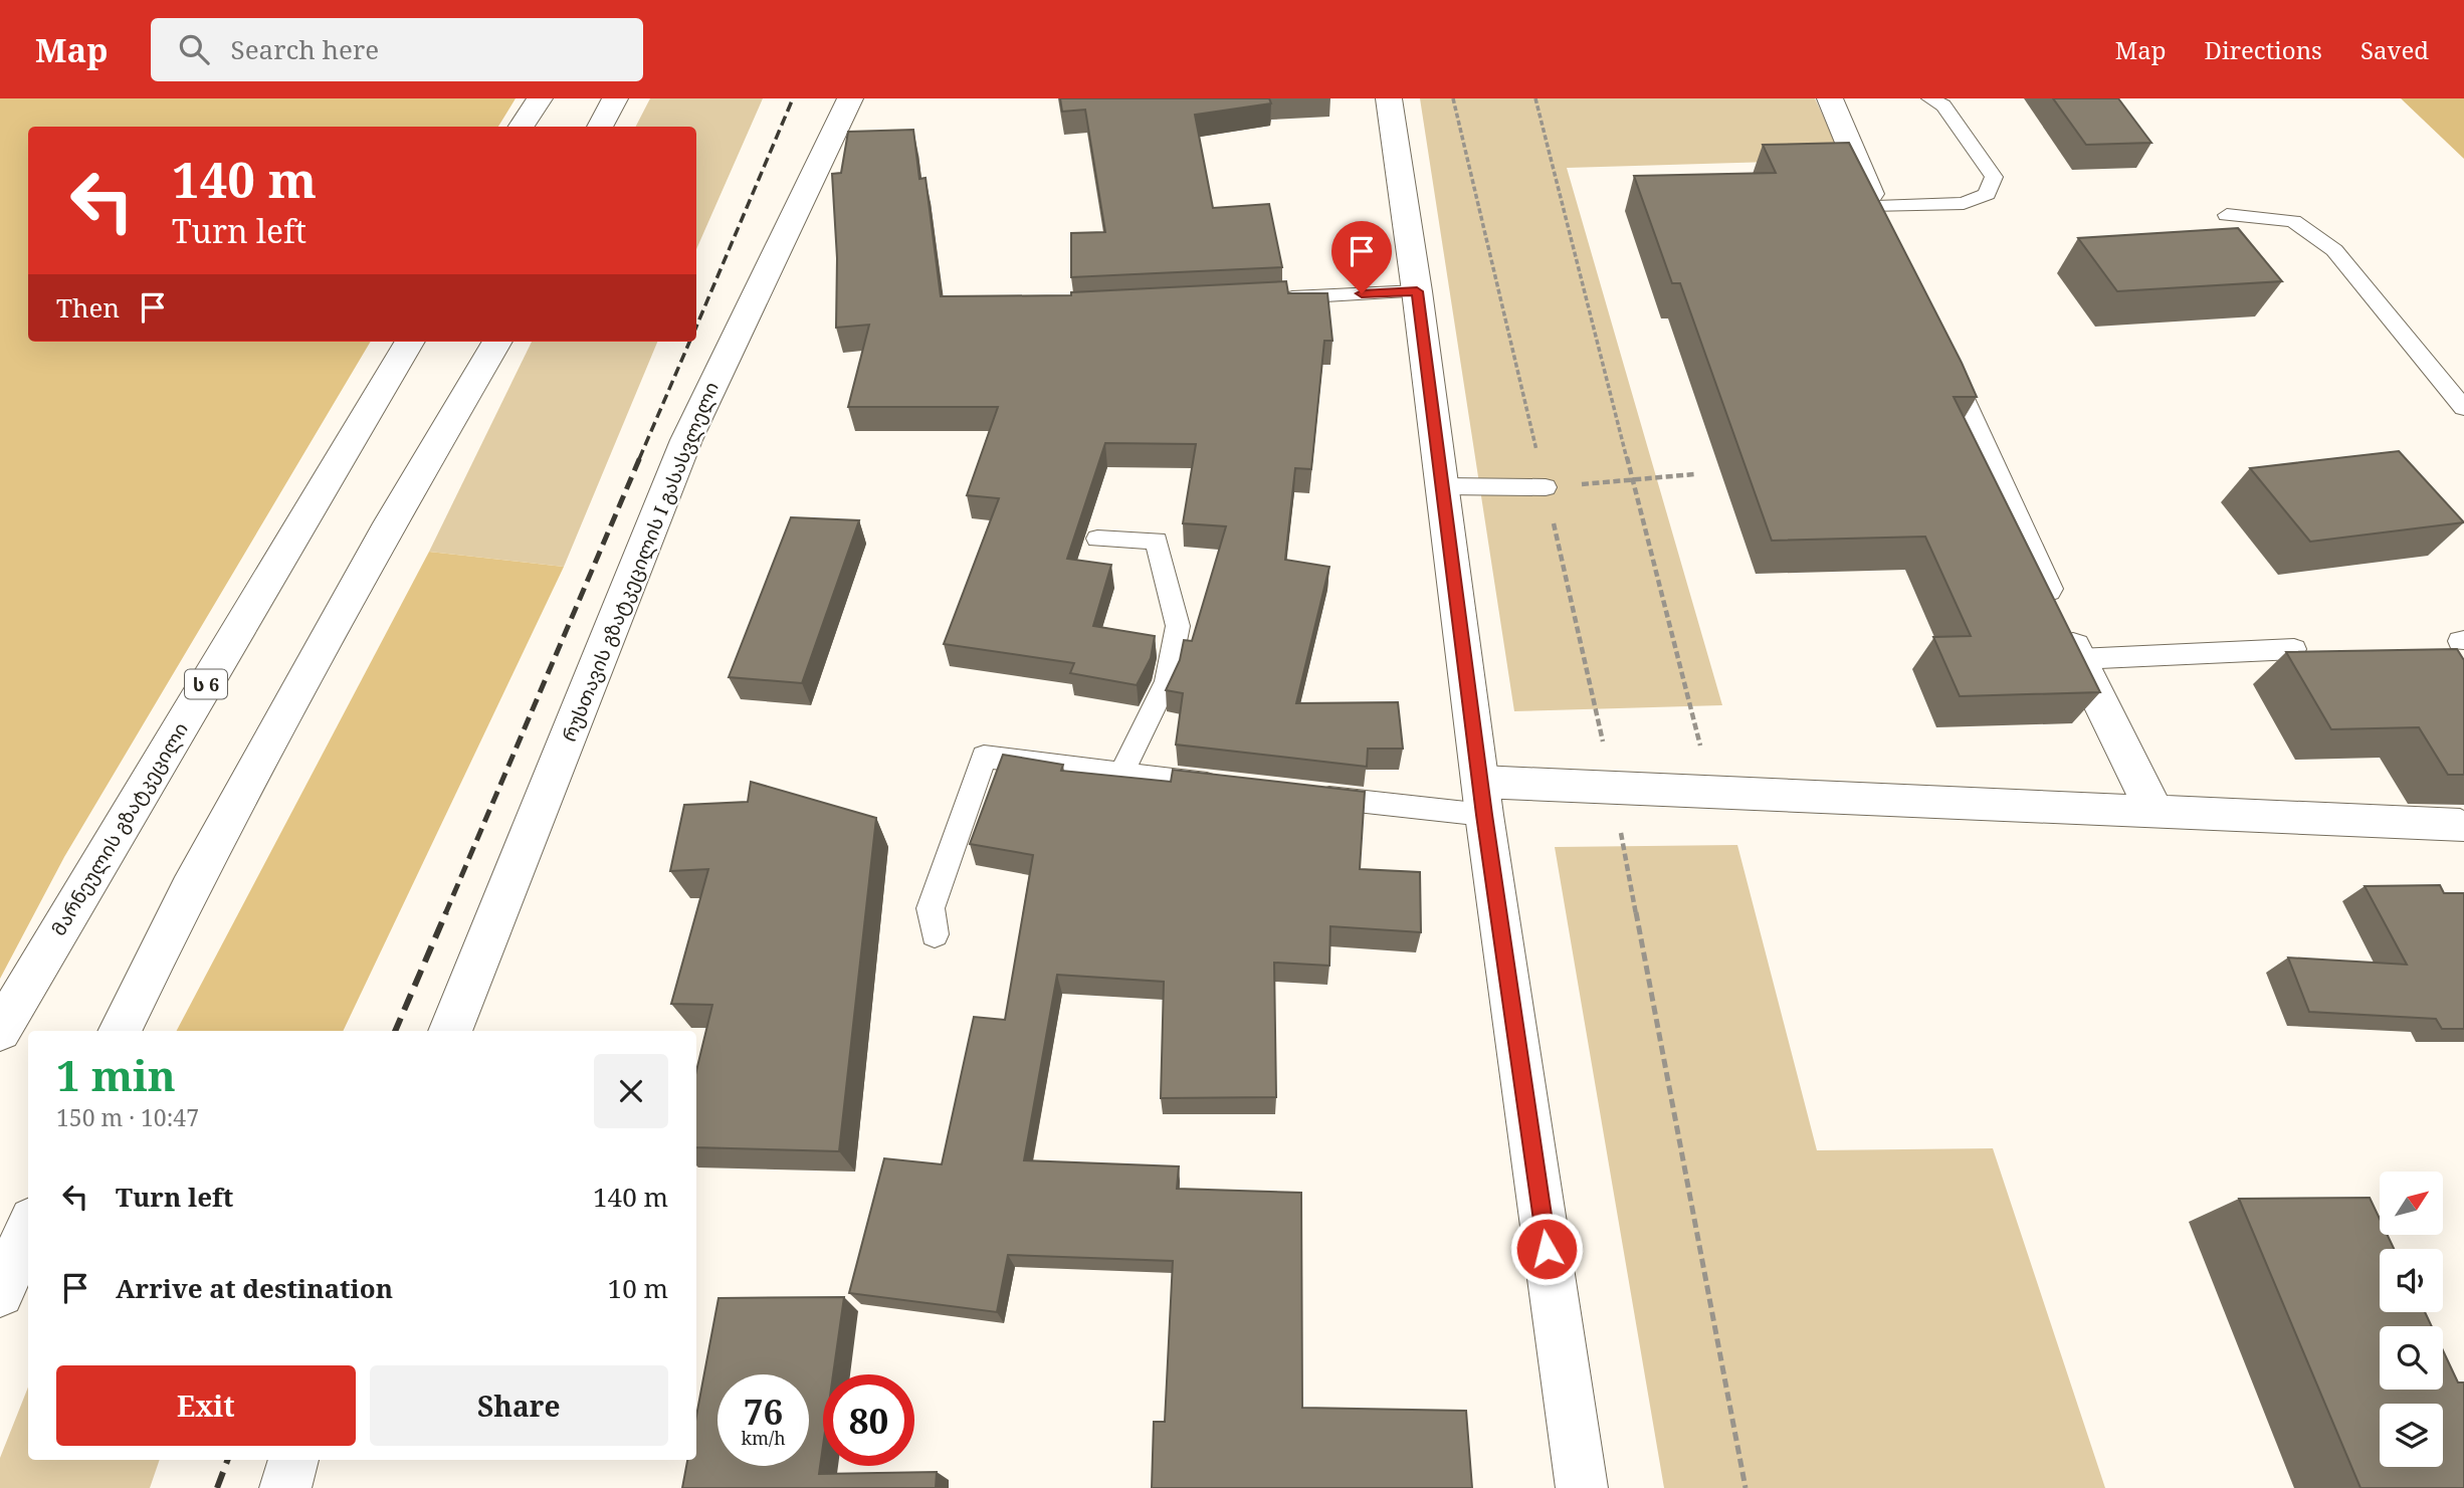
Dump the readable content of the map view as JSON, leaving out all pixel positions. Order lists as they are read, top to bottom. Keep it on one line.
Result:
{"streets":{"main road":["რუსთავის გზატკეცილის I გასასვლელი","ს 6","მარნეულის გზატკეცილი"]},"north":"top right","page":{"header":"Map","search":"Search here","nav":["Map","Directions","Saved"],"turn":["140 m","Turn left"],"then":"Then","heading":["1 min","150 m · 10:47"],"list":[{"name":"Turn left","value":"140 m"},{"name":"Arrive at destination","value":"10 m"}],"buttons":["Exit","Share"],"speed":"76 km/h","limit":"80"}}
